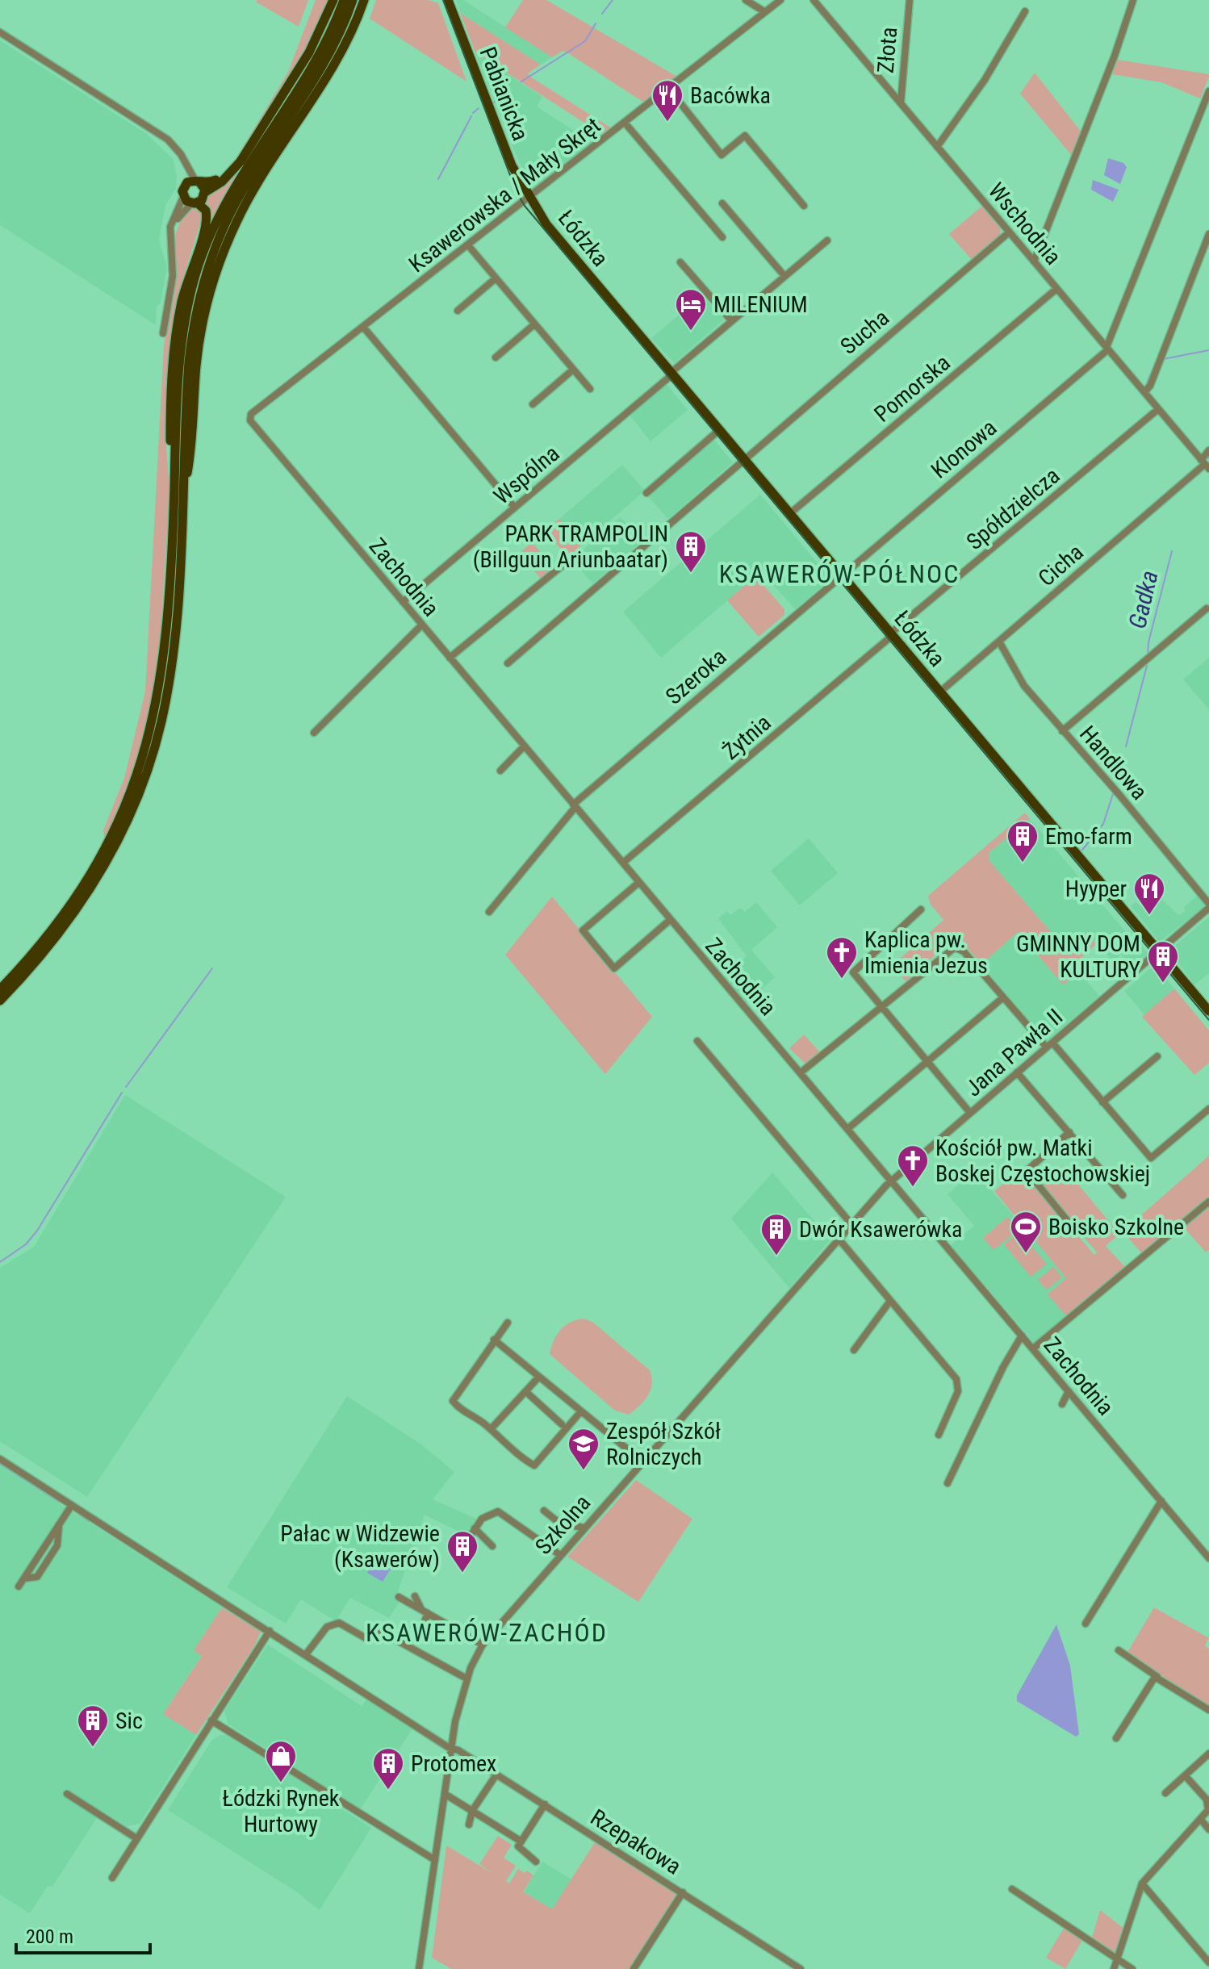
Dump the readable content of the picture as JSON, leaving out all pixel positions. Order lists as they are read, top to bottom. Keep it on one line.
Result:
{"streets":{"main road":["Pabianicka","Łódzka"],"street":["Złota","Ksawerowska / Mały Skręt","Wschodnia","Sucha","Pomorska","Klonowa","Wspólna","Spółdzielcza","Cicha","Zachodnia","Szeroka","Żytnia","Handlowa","Jana Pawła II","Szkolna","Rzepakowa"]},"crossings":[["Złota","Wschodnia"],["Pabianicka","Ksawerowska / Mały Skręt"],["Pabianicka","Łódzka"],["Ksawerowska / Mały Skręt","Łódzka"],["Ksawerowska / Mały Skręt","Zachodnia"],["Wschodnia","Sucha"],["Wschodnia","Pomorska"],["Wschodnia","Klonowa"],["Wschodnia","Spółdzielcza"],["Wschodnia","Cicha"],["Łódzka","Sucha"],["Łódzka","Pomorska"],["Łódzka","Klonowa"],["Łódzka","Wspólna"],["Łódzka","Spółdzielcza"],["Łódzka","Cicha"],["Łódzka","Szeroka"],["Łódzka","Żytnia"],["Łódzka","Jana Pawła II"],["Klonowa","Szeroka"],["Wspólna","Zachodnia"],["Spółdzielcza","Żytnia"],["Cicha","Handlowa"],["Zachodnia","Szeroka"],["Zachodnia","Żytnia"],["Zachodnia","Jana Pawła II"],["Zachodnia","Szkolna"],["Handlowa","Jana Pawła II"],["Jana Pawła II","Szkolna"],["Szkolna","Rzepakowa"]],"districts":["KSAWERÓW-PÓŁNOC","KSAWERÓW-ZACHÓD"],"water":["Gadka"],"places":{"restaurant":["Bacówka","Hyyper"],"hotel":["MILENIUM"],"building":["PARK TRAMPOLIN (Billguun Ariunbaatar)","Emo-farm","GMINNY DOM KULTURY","Dwór Ksawerówka","Pałac w Widzewie (Ksawerów)","Sic","Protomex"],"church":["Kaplica pw. Imienia Jezus","Kościół pw. Matki Boskej Częstochowskiej"],"sports":["Boisko Szkolne"],"school or university":["Zespół Szkół Rolniczych"],"shop":["Łódzki Rynek Hurtowy"]},"scale_bar":"200 m"}
